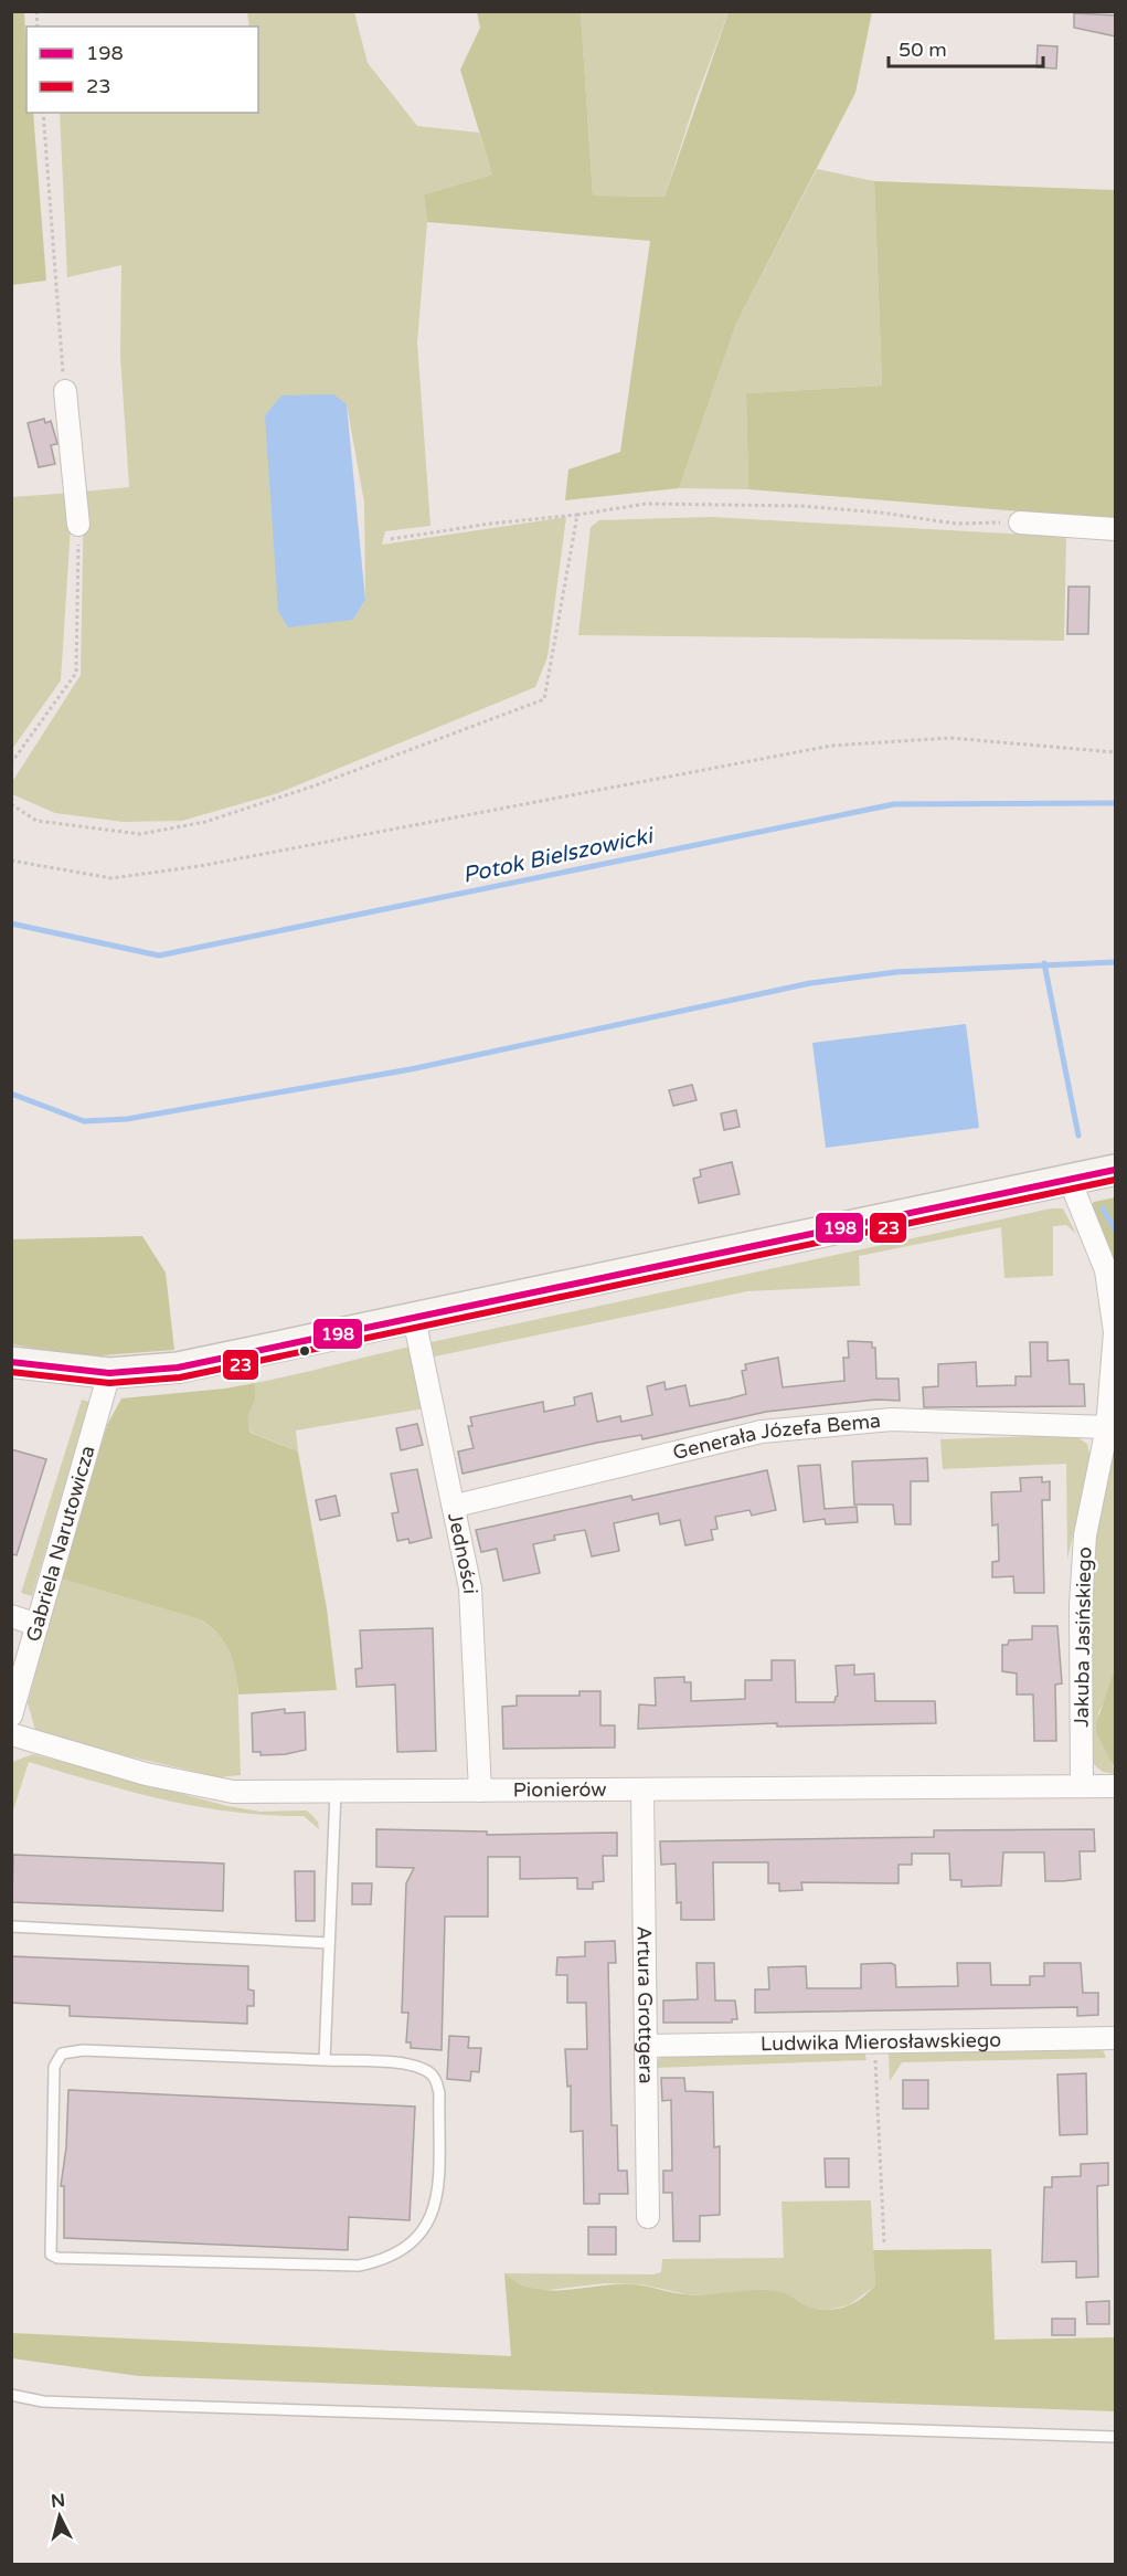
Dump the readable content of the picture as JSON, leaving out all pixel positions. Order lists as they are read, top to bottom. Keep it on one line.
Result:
{"streets":{"street":["Generała Józefa Bema","Gabriela Narutowicza","Jedności","Jakuba Jasińskiego","Pionierów","Artura Grottgera","Ludwika Mierosławskiego"]},"crossings":[["Generała Józefa Bema","Jedności"],["Generała Józefa Bema","Jakuba Jasińskiego"],["Jedności","Pionierów"],["Jakuba Jasińskiego","Pionierów"],["Pionierów","Artura Grottgera"],["Artura Grottgera","Ludwika Mierosławskiego"]],"water":["Potok Bielszowicki"],"lines":["transit line 198","transit line 23"],"legend":["198","23"],"scale_bar":"50 m","north":"top"}
